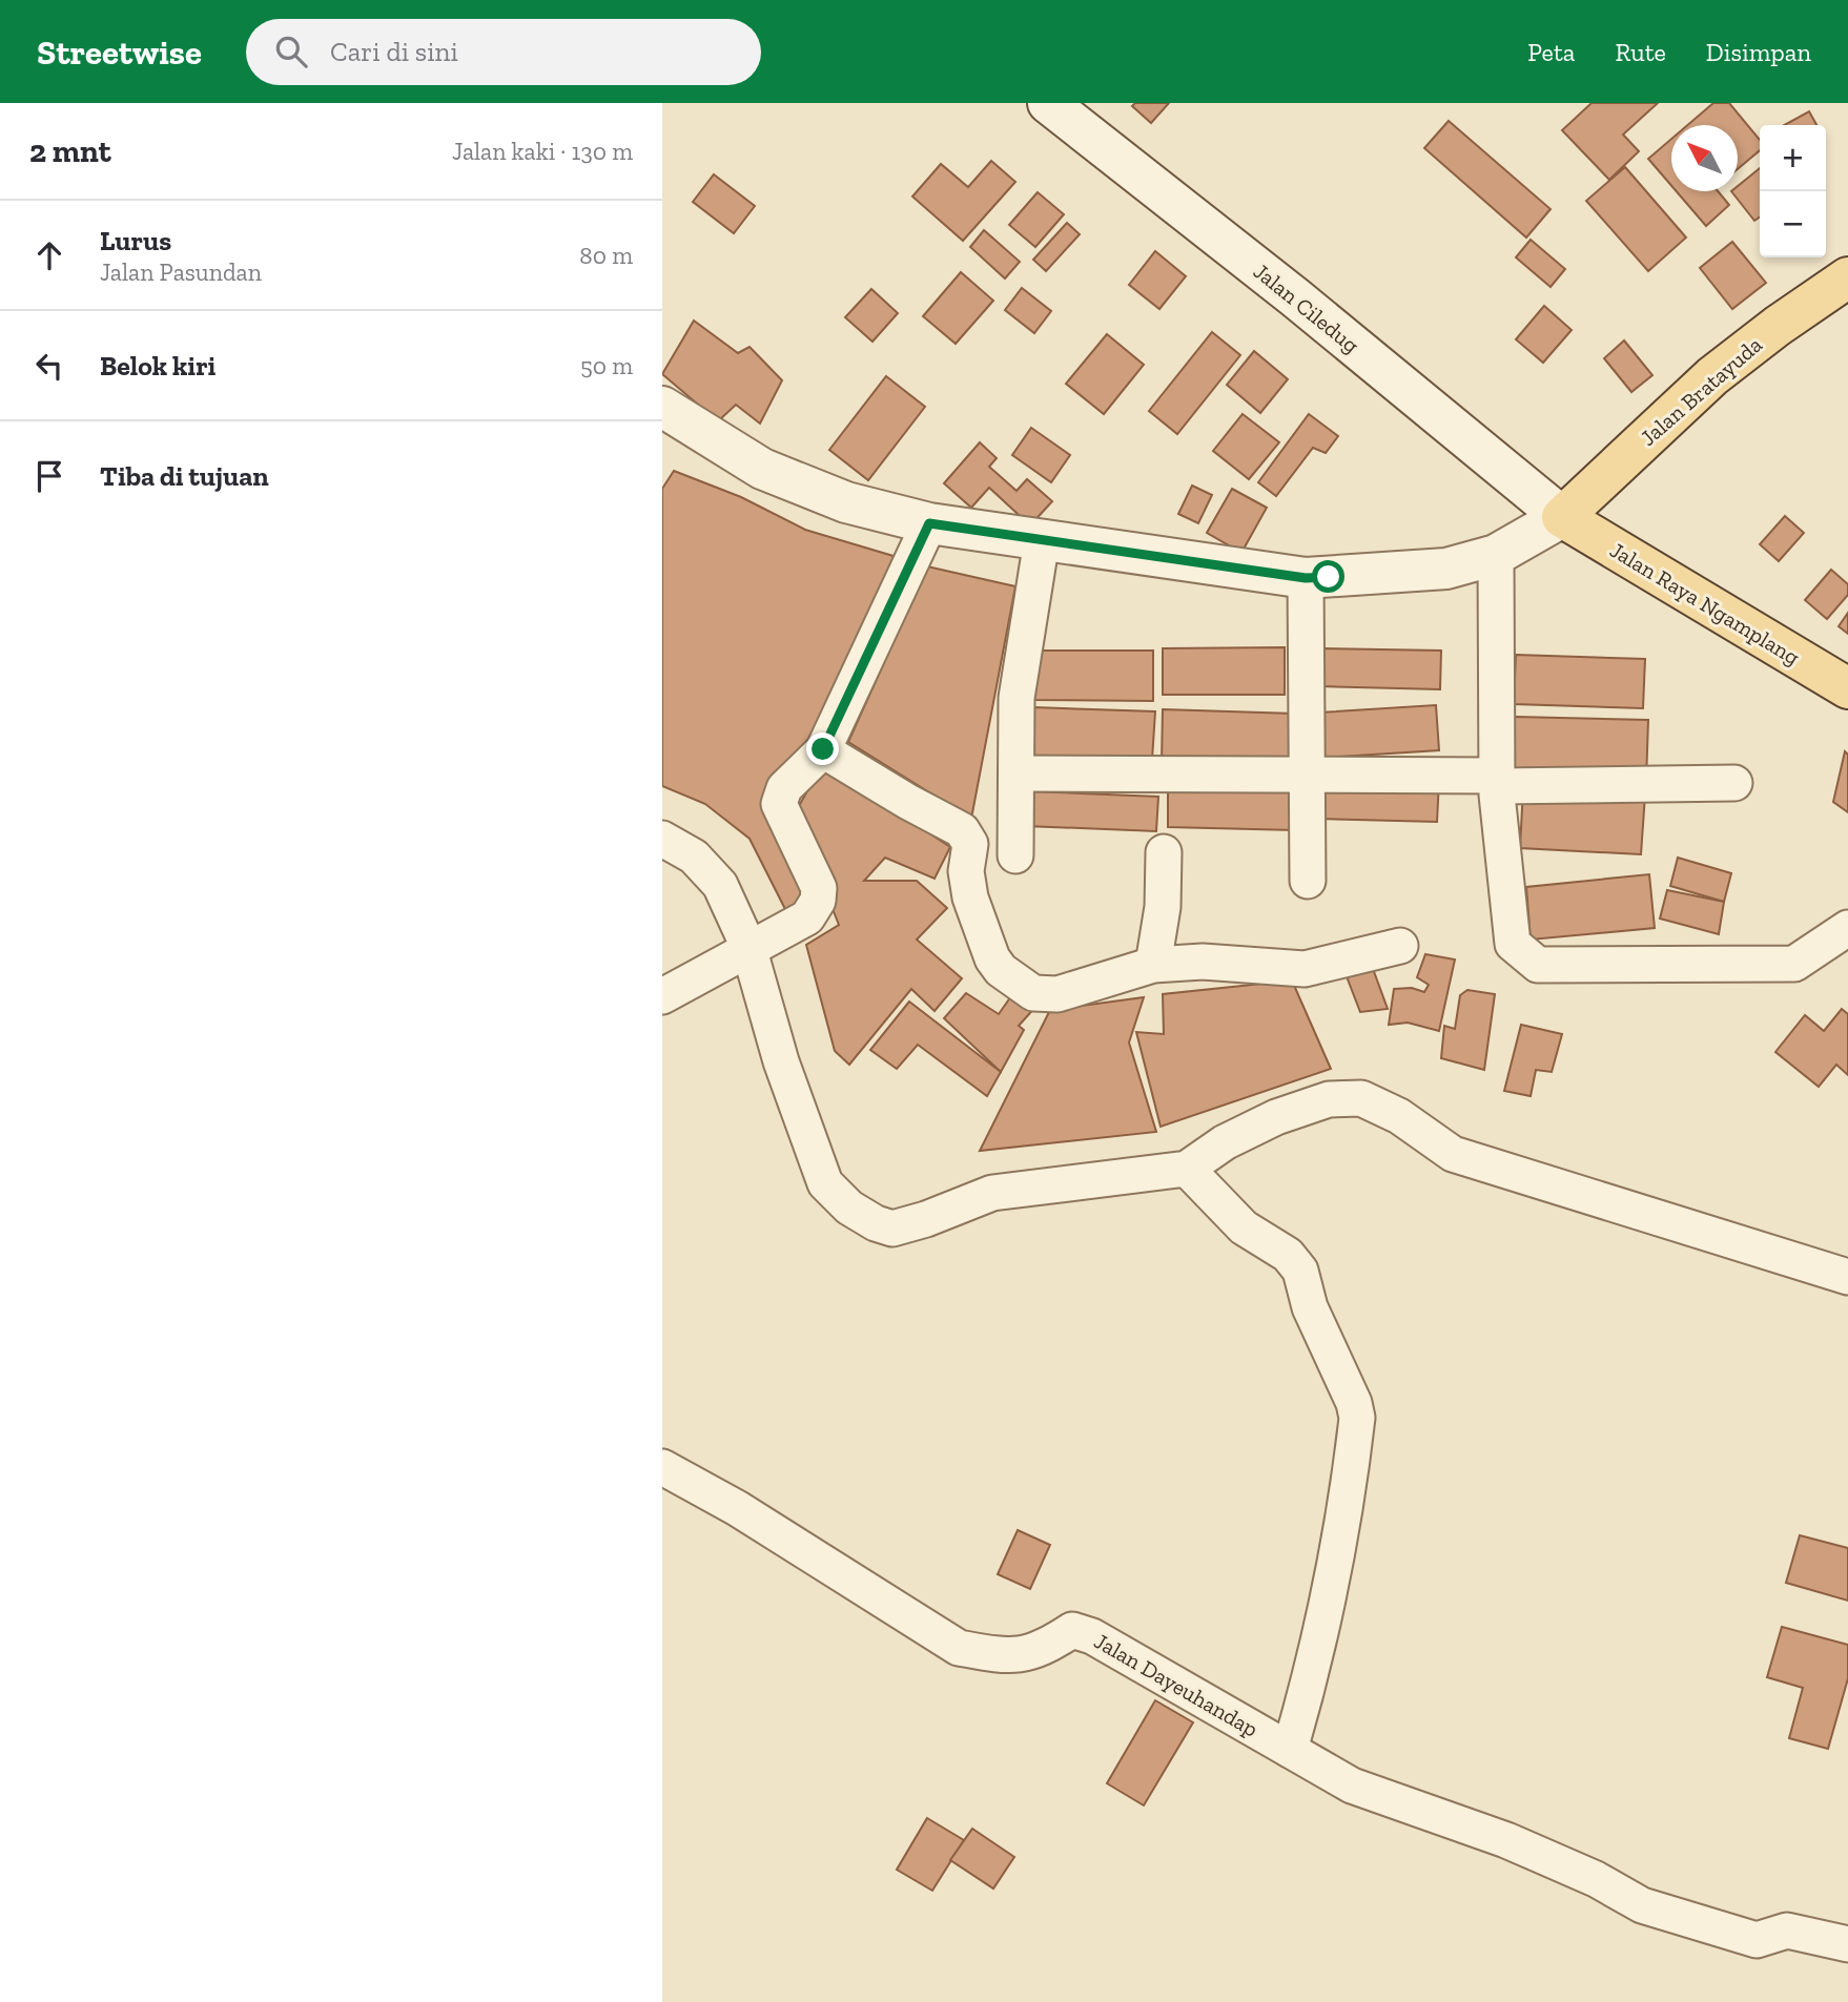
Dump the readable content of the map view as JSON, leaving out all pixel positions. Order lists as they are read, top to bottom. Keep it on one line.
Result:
{"streets":{"main road":["Jalan Bratayuda","Jalan Raya Ngamplang"],"street":["Jalan Ciledug","Jalan Dayeuhandap"]},"crossings":[["Jalan Ciledug","Jalan Bratayuda"],["Jalan Ciledug","Jalan Raya Ngamplang"],["Jalan Bratayuda","Jalan Raya Ngamplang"]],"north":"top left","page":{"header":"Streetwise","search":"Cari di sini","nav":["Peta","Rute","Disimpan"],"heading":["2 mnt","Jalan kaki · 130 m"],"map_buttons":["+","−"],"list":[["Lurus","Jalan Pasundan","80 m"],["Belok kiri","50 m"],"Tiba di tujuan"]}}
